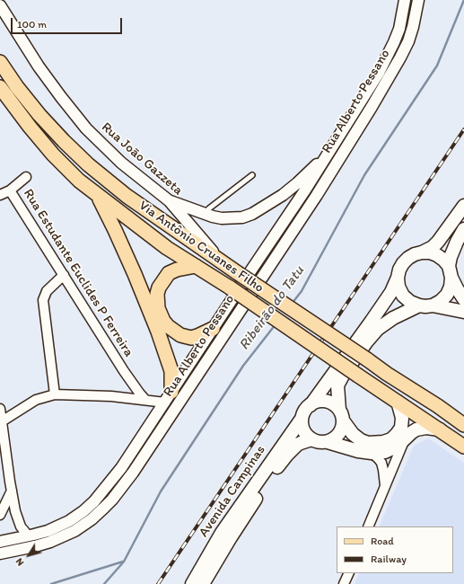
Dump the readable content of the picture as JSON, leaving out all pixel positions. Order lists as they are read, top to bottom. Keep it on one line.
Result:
{"streets":{"main road":["Via Antônio Cruanes Filho","Avenida Campinas"],"street":["Rua Alberto Pessano","Rua João Gazzeta","Rua Estudante Euclides P Ferreira"]},"crossings":[["Rua João Gazzeta","Via Antônio Cruanes Filho"]],"water":["Ribeirão do Tatu"],"legend":["Road","Railway"],"scale_bar":"100 m","north":"bottom left"}
